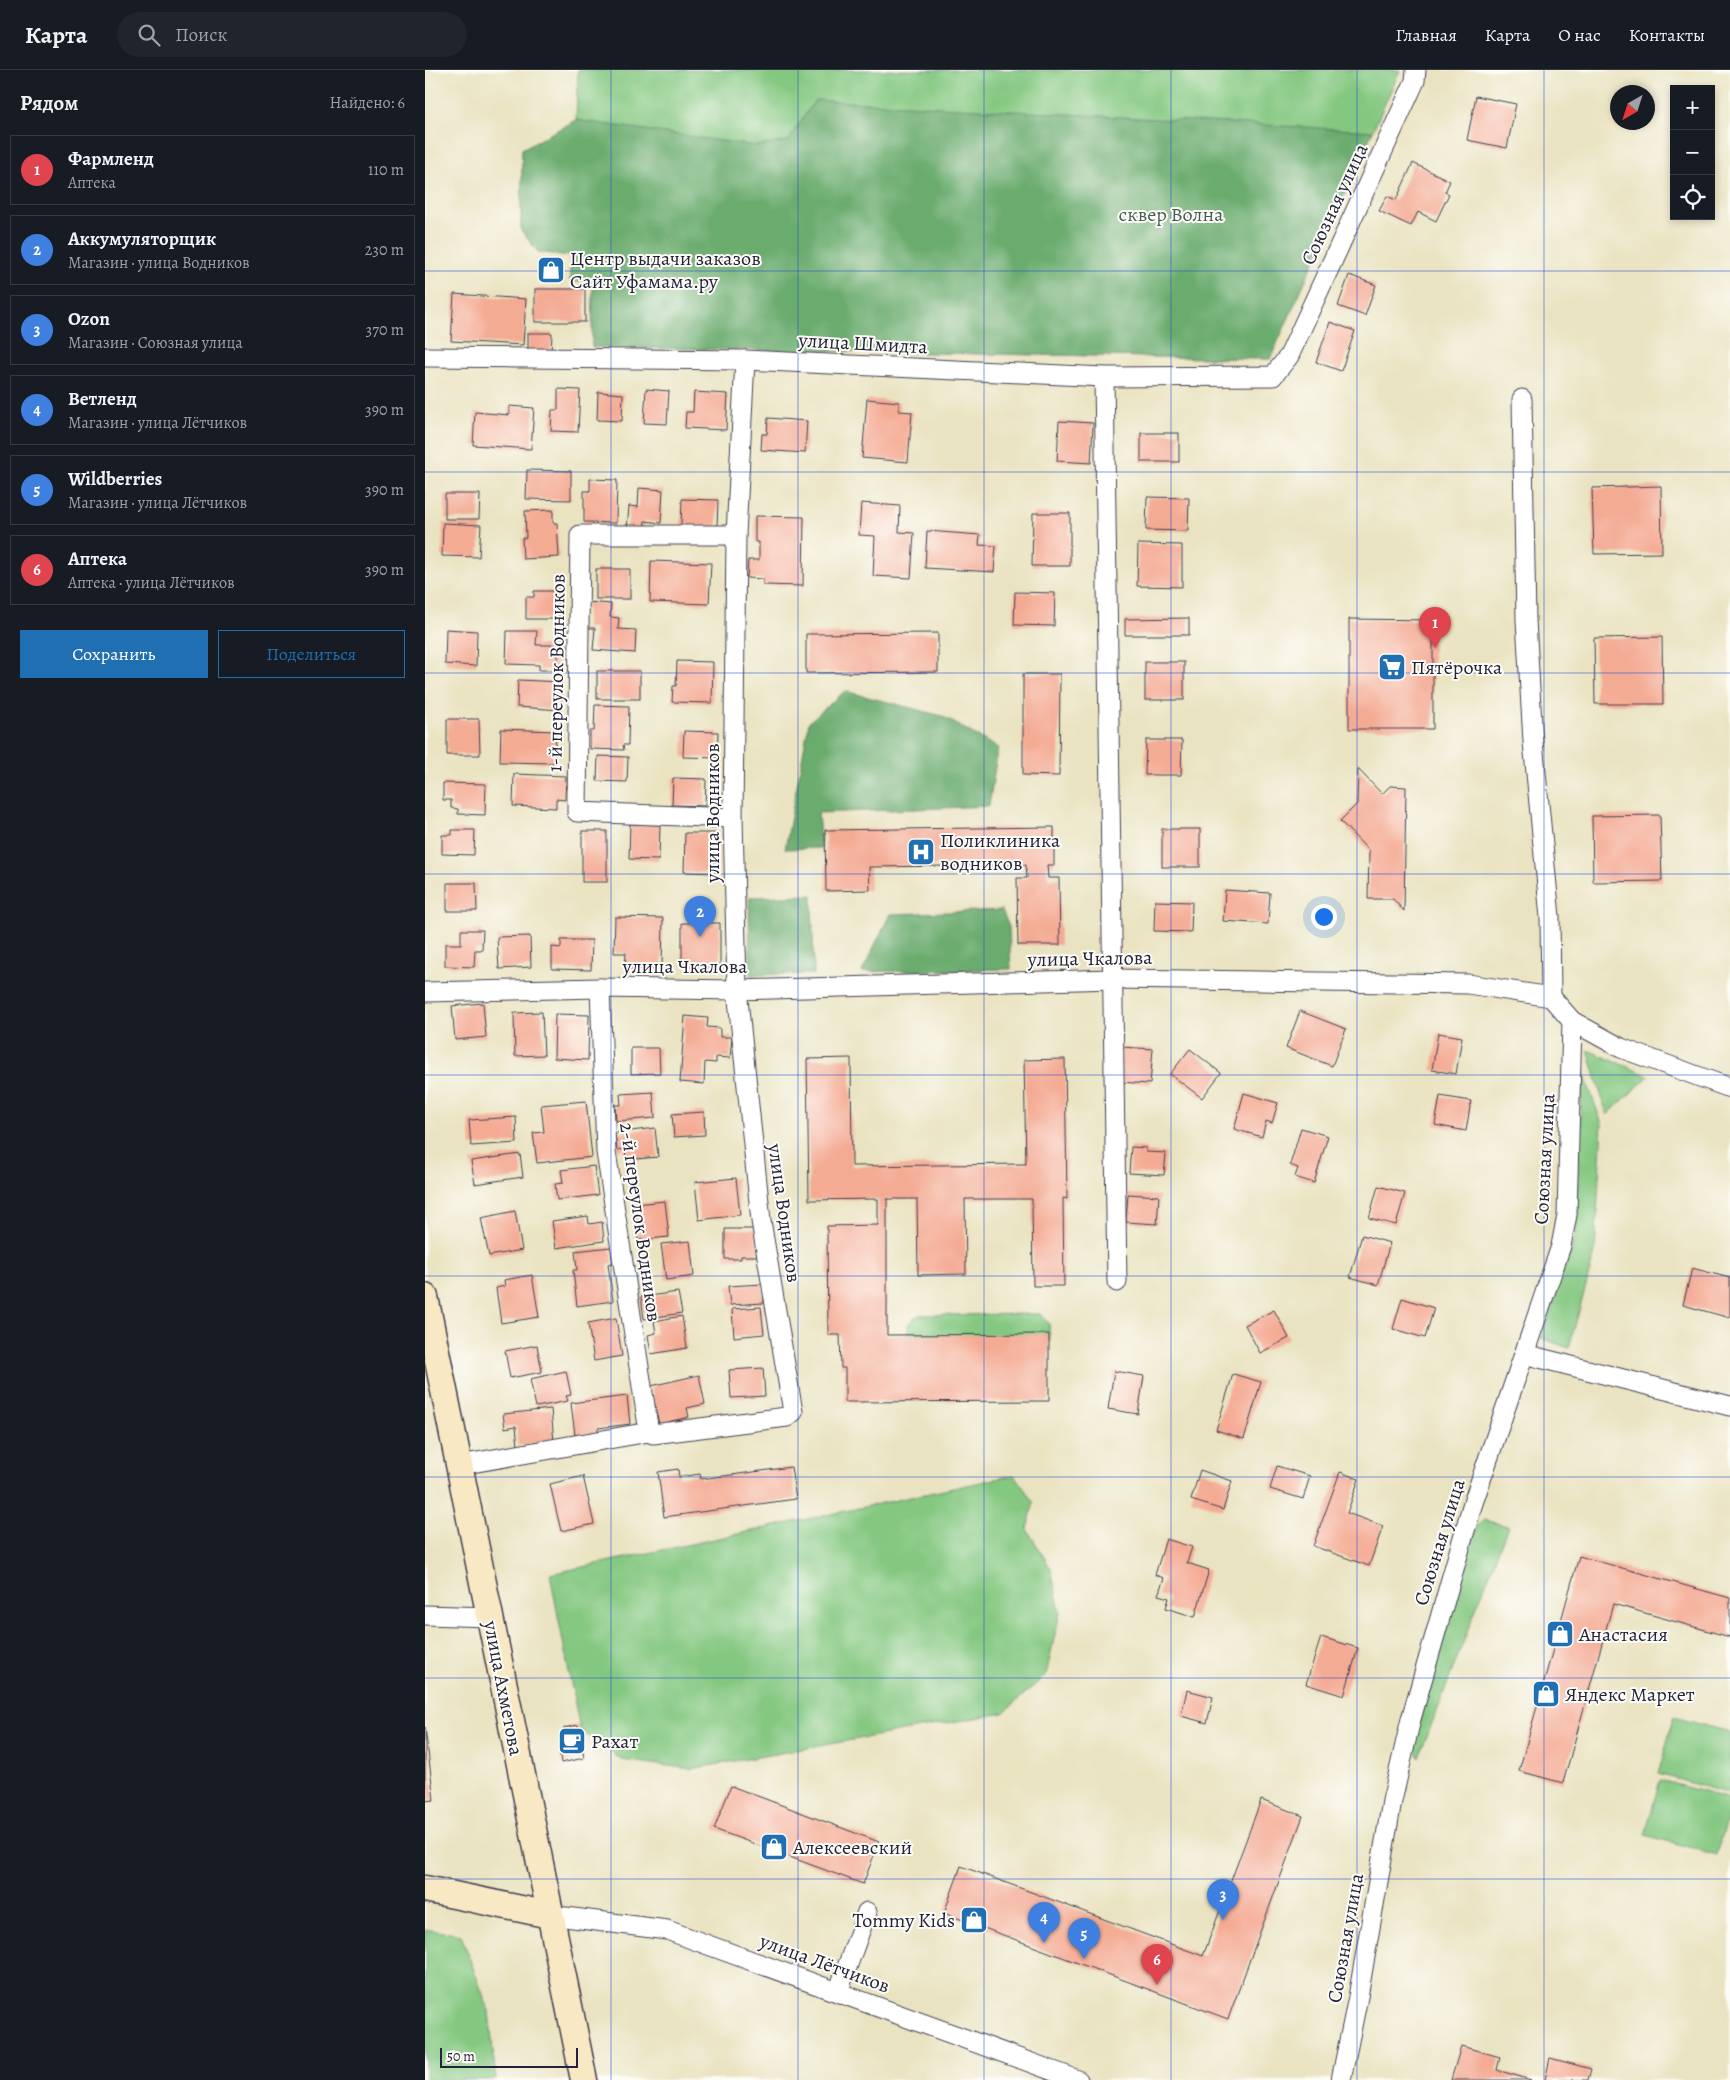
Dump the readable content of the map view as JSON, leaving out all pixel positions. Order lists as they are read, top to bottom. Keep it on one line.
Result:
{"streets":{"main road":["улица Ахметова"],"street":["Союзная улица","улица Шмидта","1-й переулок Водников","улица Водников","улица Чкалова","2-й переулок Водников","улица Лётчиков"]},"crossings":[["Союзная улица","улица Шмидта"],["улица Шмидта","улица Водников"],["1-й переулок Водников","улица Водников"],["улица Водников","улица Чкалова"],["улица Водников","2-й переулок Водников"],["улица Чкалова","2-й переулок Водников"],["улица Ахметова","улица Лётчиков"]],"parks":["сквер Волна"],"places":{"shop":["Центр выдачи заказов Сайт Уфамама.ру","Анастасия","Яндекс Маркет","Алексеевский","Tommy Kids"],"supermarket":["Пятёрочка"],"hospital":["Поликлиника водников"],"cafe":["Рахат"]},"scale_bar":"50 m","north":"bottom left","page":{"header":"Карта","search":"Поиск","nav":["Главная","Карта","О нас","Контакты"],"heading":["Рядом","Найдено: 6"],"map_buttons":["+","−"],"list":[{"mark":"1","name":"Фармленд","note":"Аптека","value":"110 m"},{"mark":"2","name":"Аккумуляторщик","note":"Магазин · улица Водников","value":"230 m"},{"mark":"3","name":"Ozon","note":"Магазин · Союзная улица","value":"370 m"},{"mark":"4","name":"Ветленд","note":"Магазин · улица Лётчиков","value":"390 m"},{"mark":"5","name":"Wildberries","note":"Магазин · улица Лётчиков","value":"390 m"},{"mark":"6","name":"Аптека","note":"Аптека · улица Лётчиков","value":"390 m"}],"pins":["1","2","3","4","5","6"],"buttons":["Сохранить","Поделиться"],"scale":"50 m"}}
